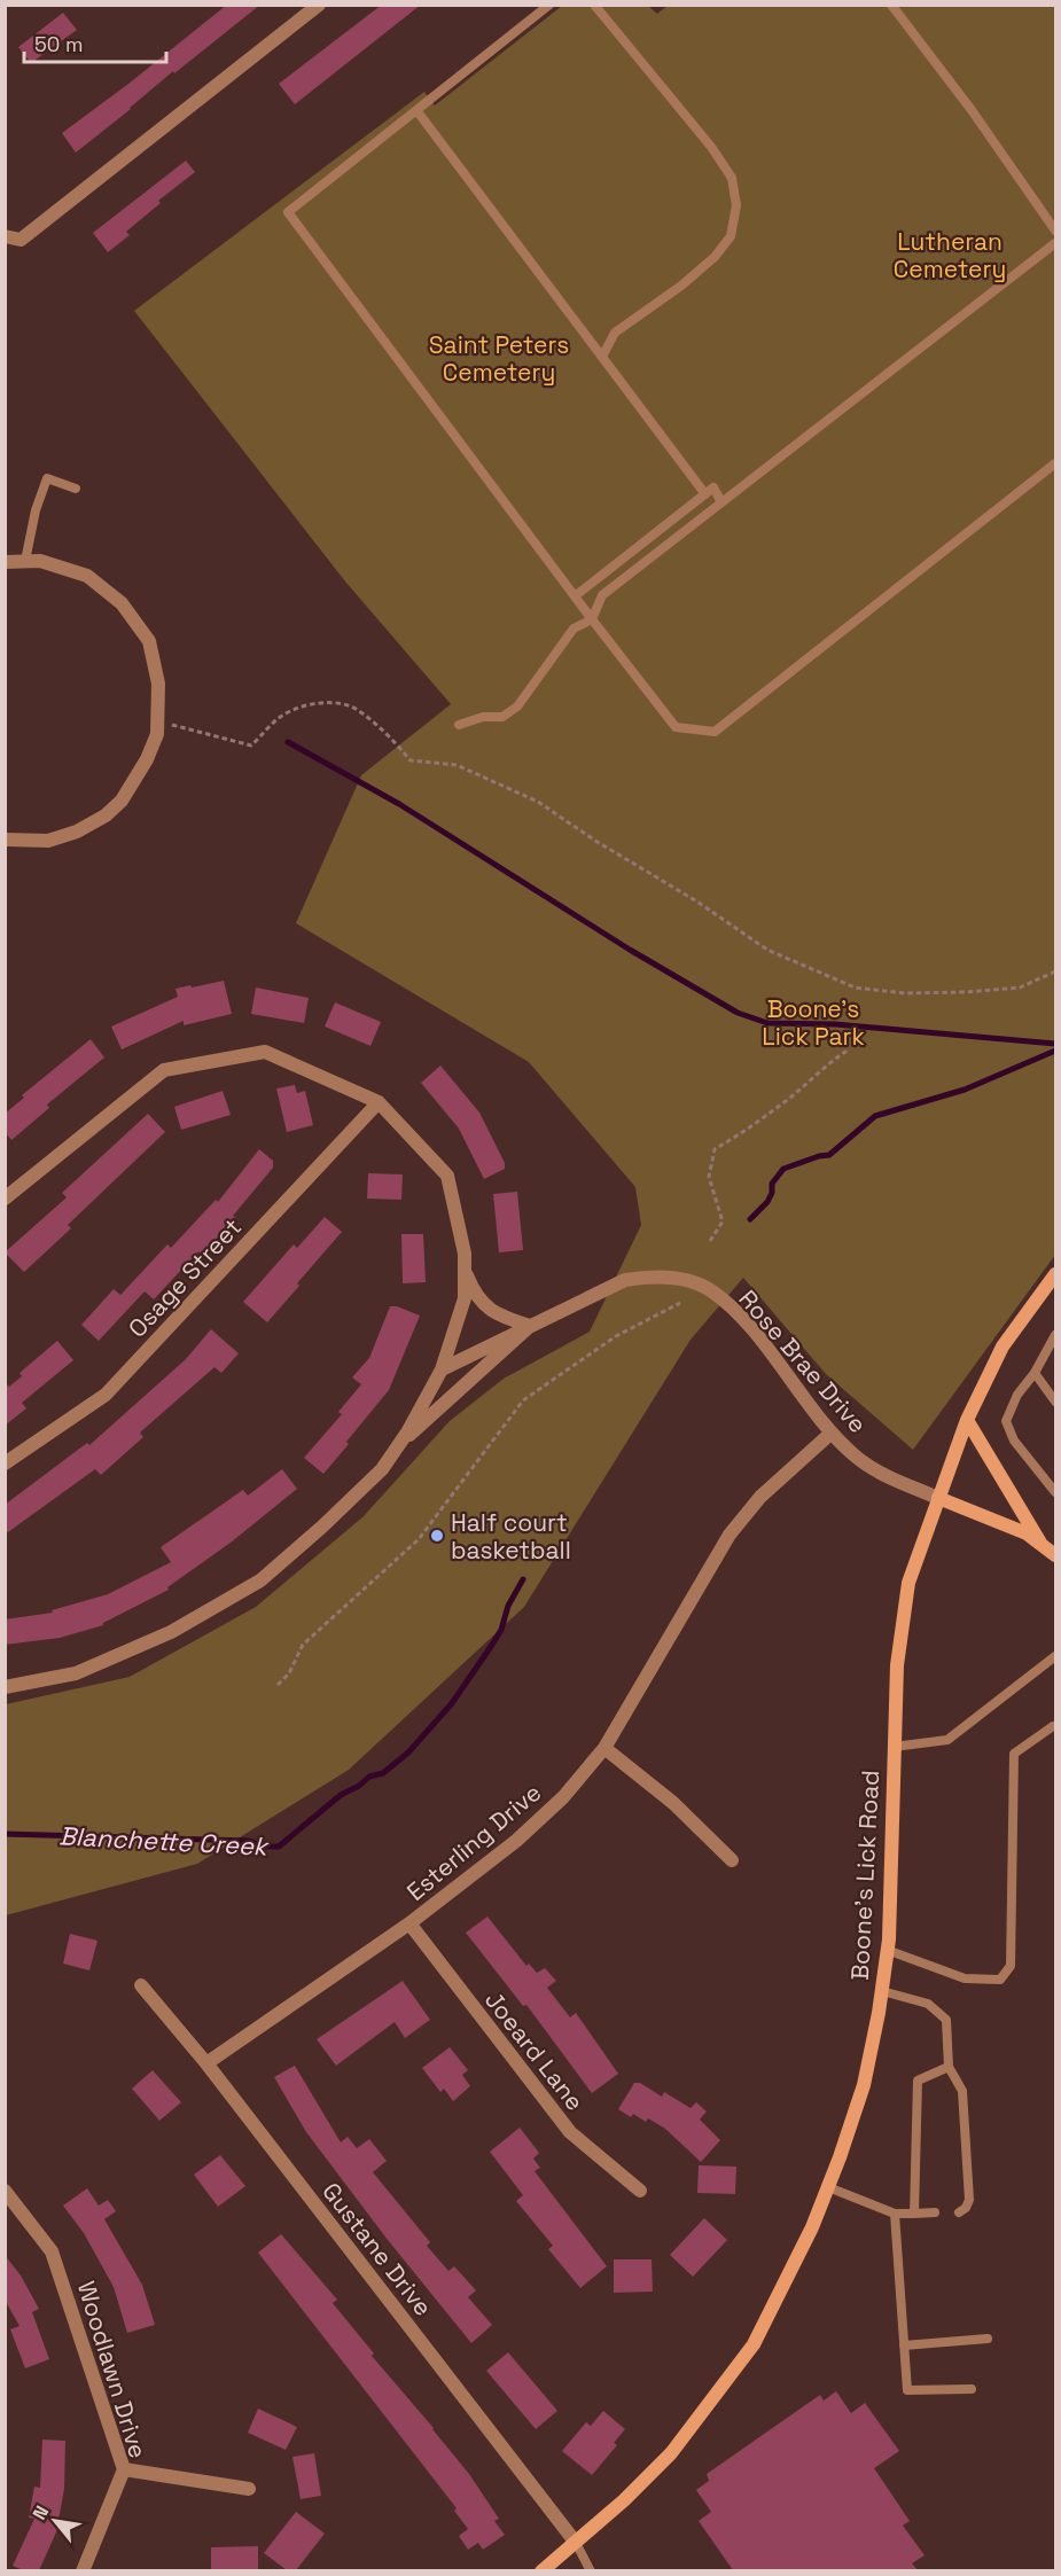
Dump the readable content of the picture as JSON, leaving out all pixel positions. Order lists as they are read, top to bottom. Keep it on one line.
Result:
{"streets":{"street":["Osage Street","Rose Brae Drive","Esterling Drive","Boone's Lick Road","Joeard Lane","Gustane Drive","Woodlawn Drive"]},"crossings":[["Rose Brae Drive","Esterling Drive"],["Rose Brae Drive","Boone's Lick Road"],["Esterling Drive","Joeard Lane"],["Esterling Drive","Gustane Drive"],["Boone's Lick Road","Gustane Drive"]],"water":["Blanchette Creek"],"parks":["Lutheran Cemetery","Saint Peters Cemetery","Boone's Lick Park"],"places":["Half court basketball"],"scale_bar":"50 m","north":"top left"}
